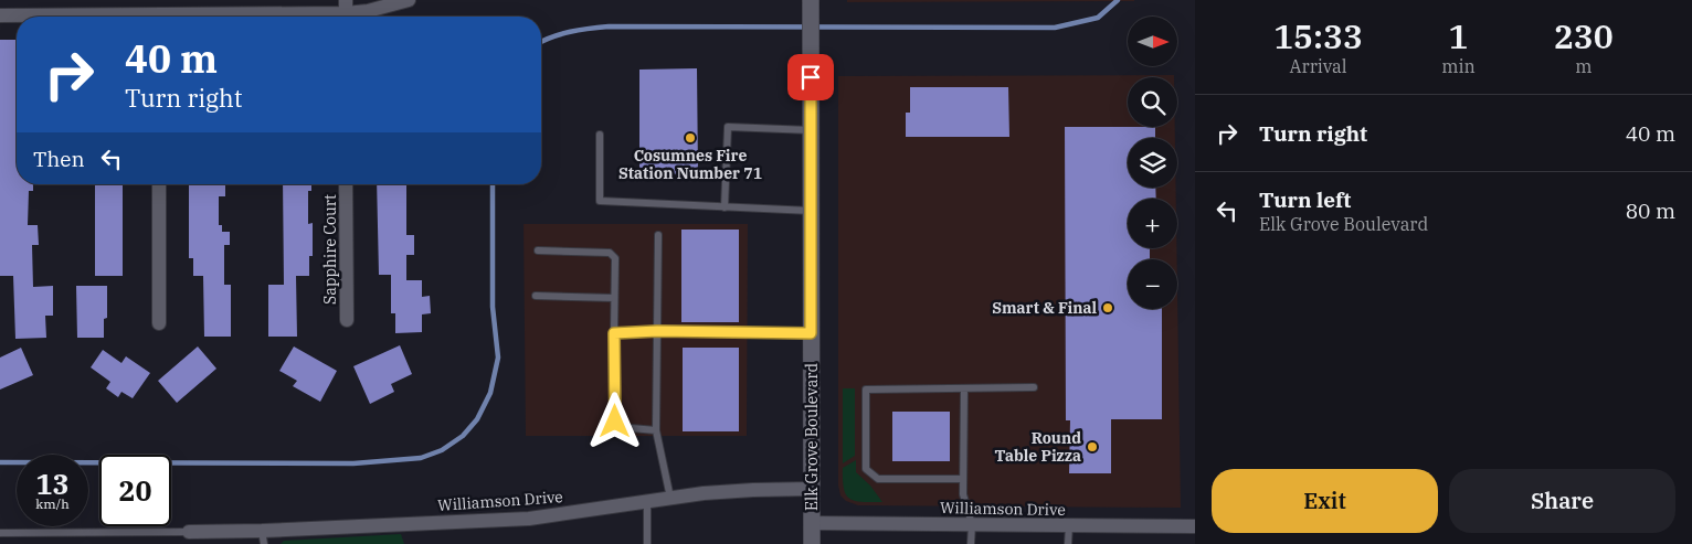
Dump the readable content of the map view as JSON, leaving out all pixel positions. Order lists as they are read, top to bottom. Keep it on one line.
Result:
{"streets":{"main road":["Elk Grove Boulevard"],"street":["Sapphire Court","Williamson Drive"]},"crossings":[["Elk Grove Boulevard","Williamson Drive"]],"places":["Cosumnes Fire Station Number 71","Smart & Final","Round Table Pizza"],"north":"right","page":{"eta":["15:33","Arrival","1","min","230","m"],"map_buttons":["+","−"],"turn":["40 m","Turn right"],"list":[{"name":"Turn right","value":"40 m"},{"name":"Turn left","note":"Elk Grove Boulevard","value":"80 m"}],"then":"Then","speed":"13 km/h","limit":"20","buttons":["Exit","Share"]}}
